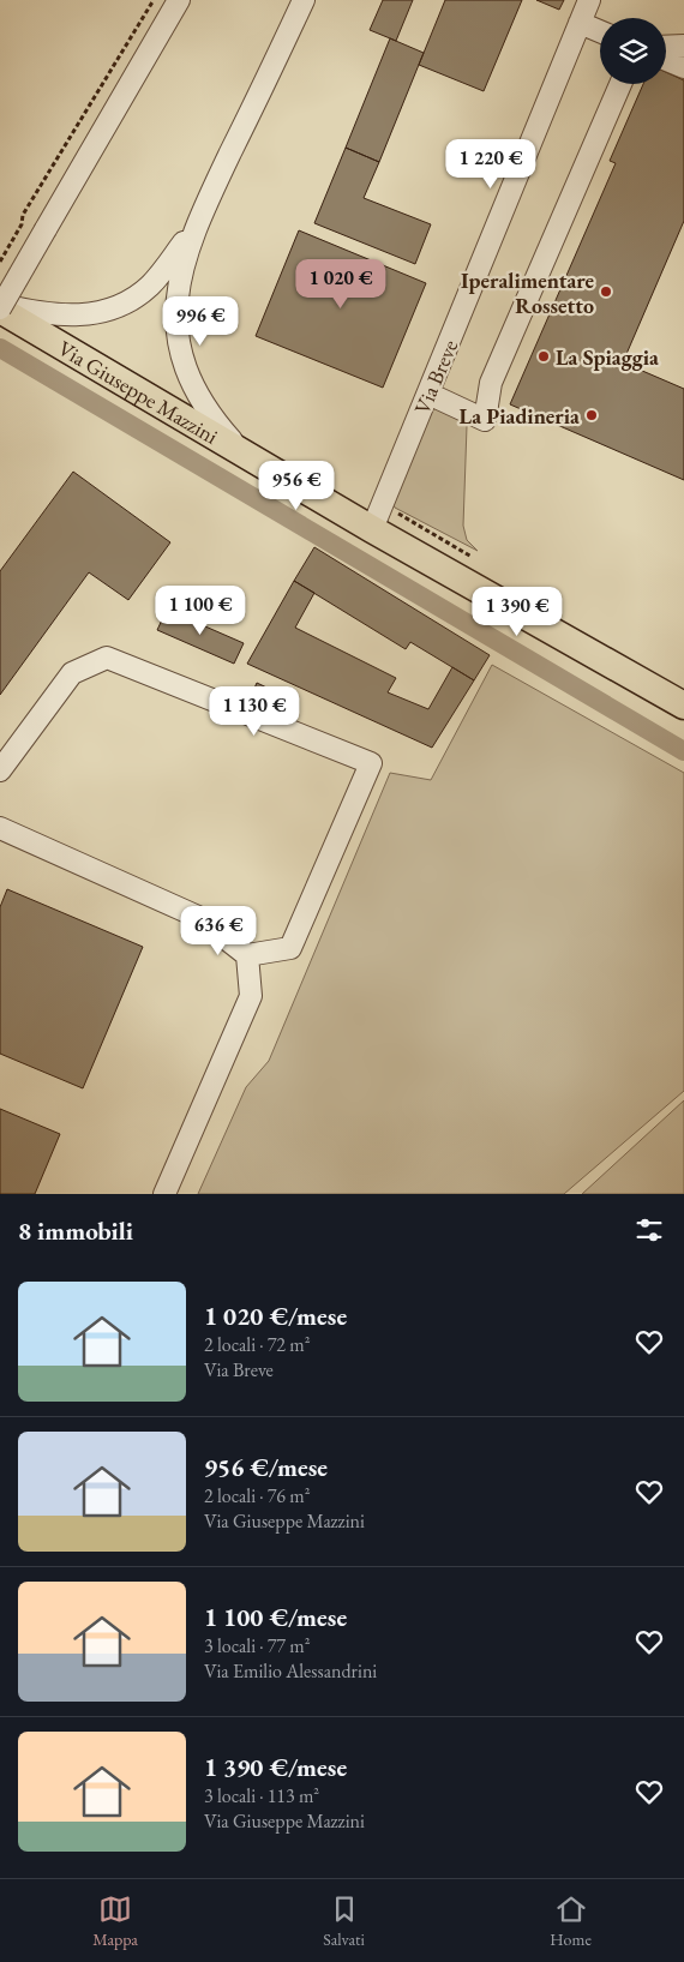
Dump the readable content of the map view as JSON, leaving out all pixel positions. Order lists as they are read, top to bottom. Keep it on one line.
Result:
{"streets":{"main road":["Via Giuseppe Mazzini"],"street":["Via Breve"]},"crossings":[["Via Breve","Via Giuseppe Mazzini"]],"places":["Iperalimentare Rossetto","La Spiaggia","La Piadineria"],"page":{"price":["1 220 €","1 020 €","996 €","956 €","1 100 €","1 390 €","1 130 €","636 €"],"heading":"8 immobili","list":[{"name":"1 020 €/mese","note":"2 locali · 72 m² · Via Breve"},{"name":"956 €/mese","note":"2 locali · 76 m² · Via Giuseppe Mazzini"},{"name":"1 100 €/mese","note":"3 locali · 77 m² · Via Emilio Alessandrini"},{"name":"1 390 €/mese","note":"3 locali · 113 m² · Via Giuseppe Mazzini"}],"tabs":["Mappa","Salvati","Home"]}}
